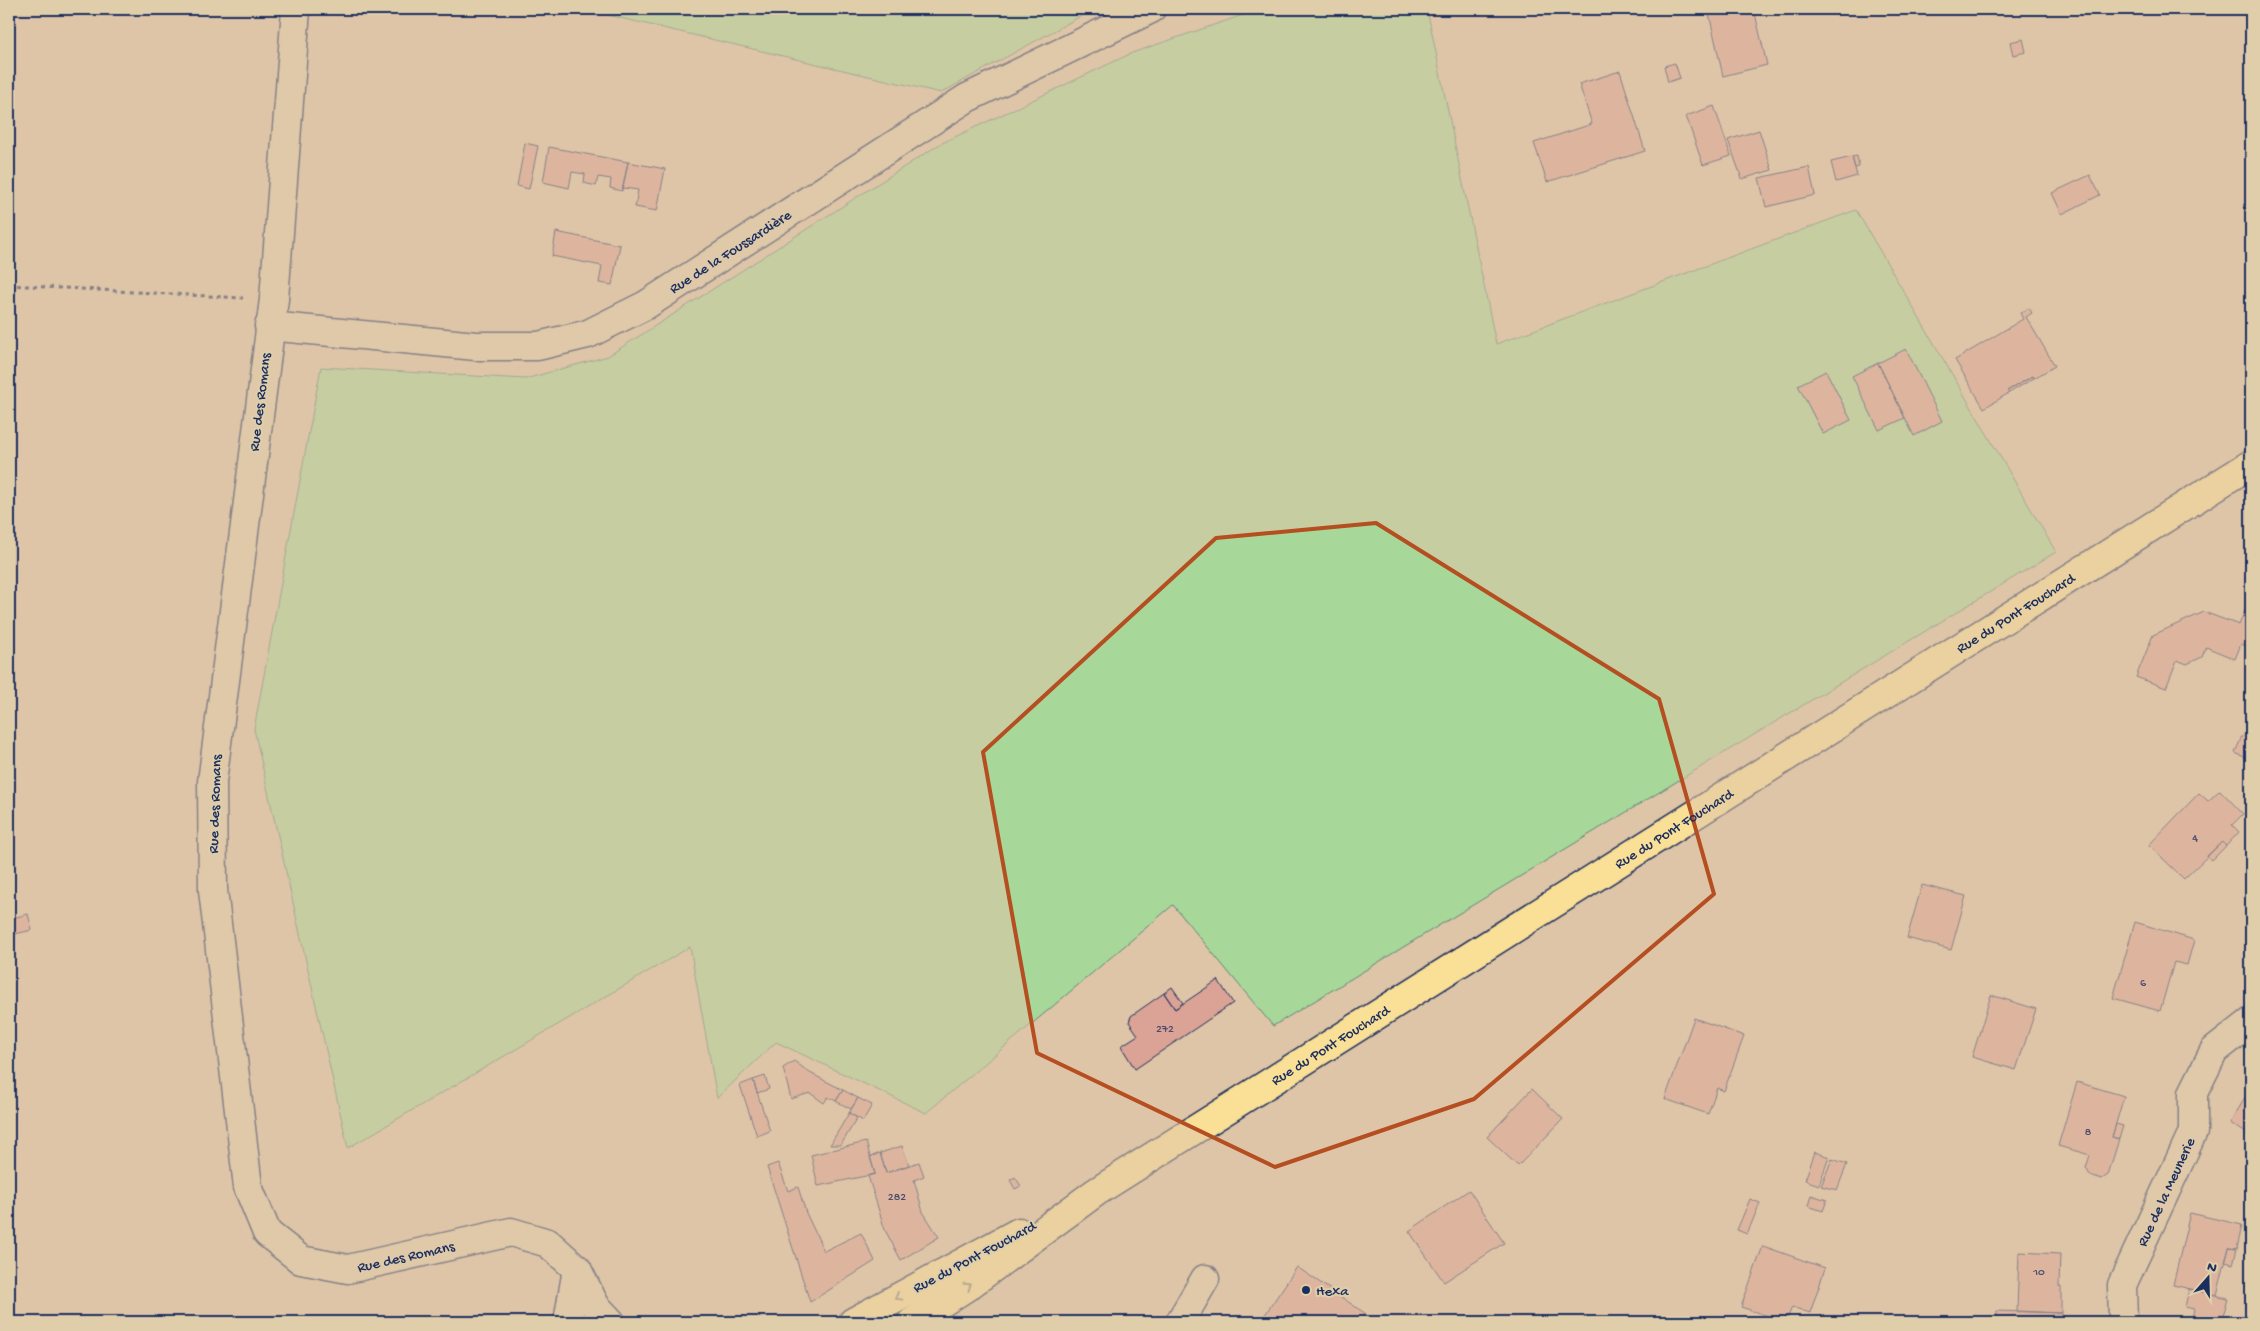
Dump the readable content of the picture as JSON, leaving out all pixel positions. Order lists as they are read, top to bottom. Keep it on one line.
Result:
{"streets":{"main road":["Rue du Pont Fouchard"],"street":["Rue de la Foussardière","Rue des Romans","Rue de la Meunerie"]},"crossings":[["Rue de la Foussardière","Rue des Romans"]],"places":["Hexa"],"house_numbers":["4","6","272","8","282","10"],"north":"top"}
